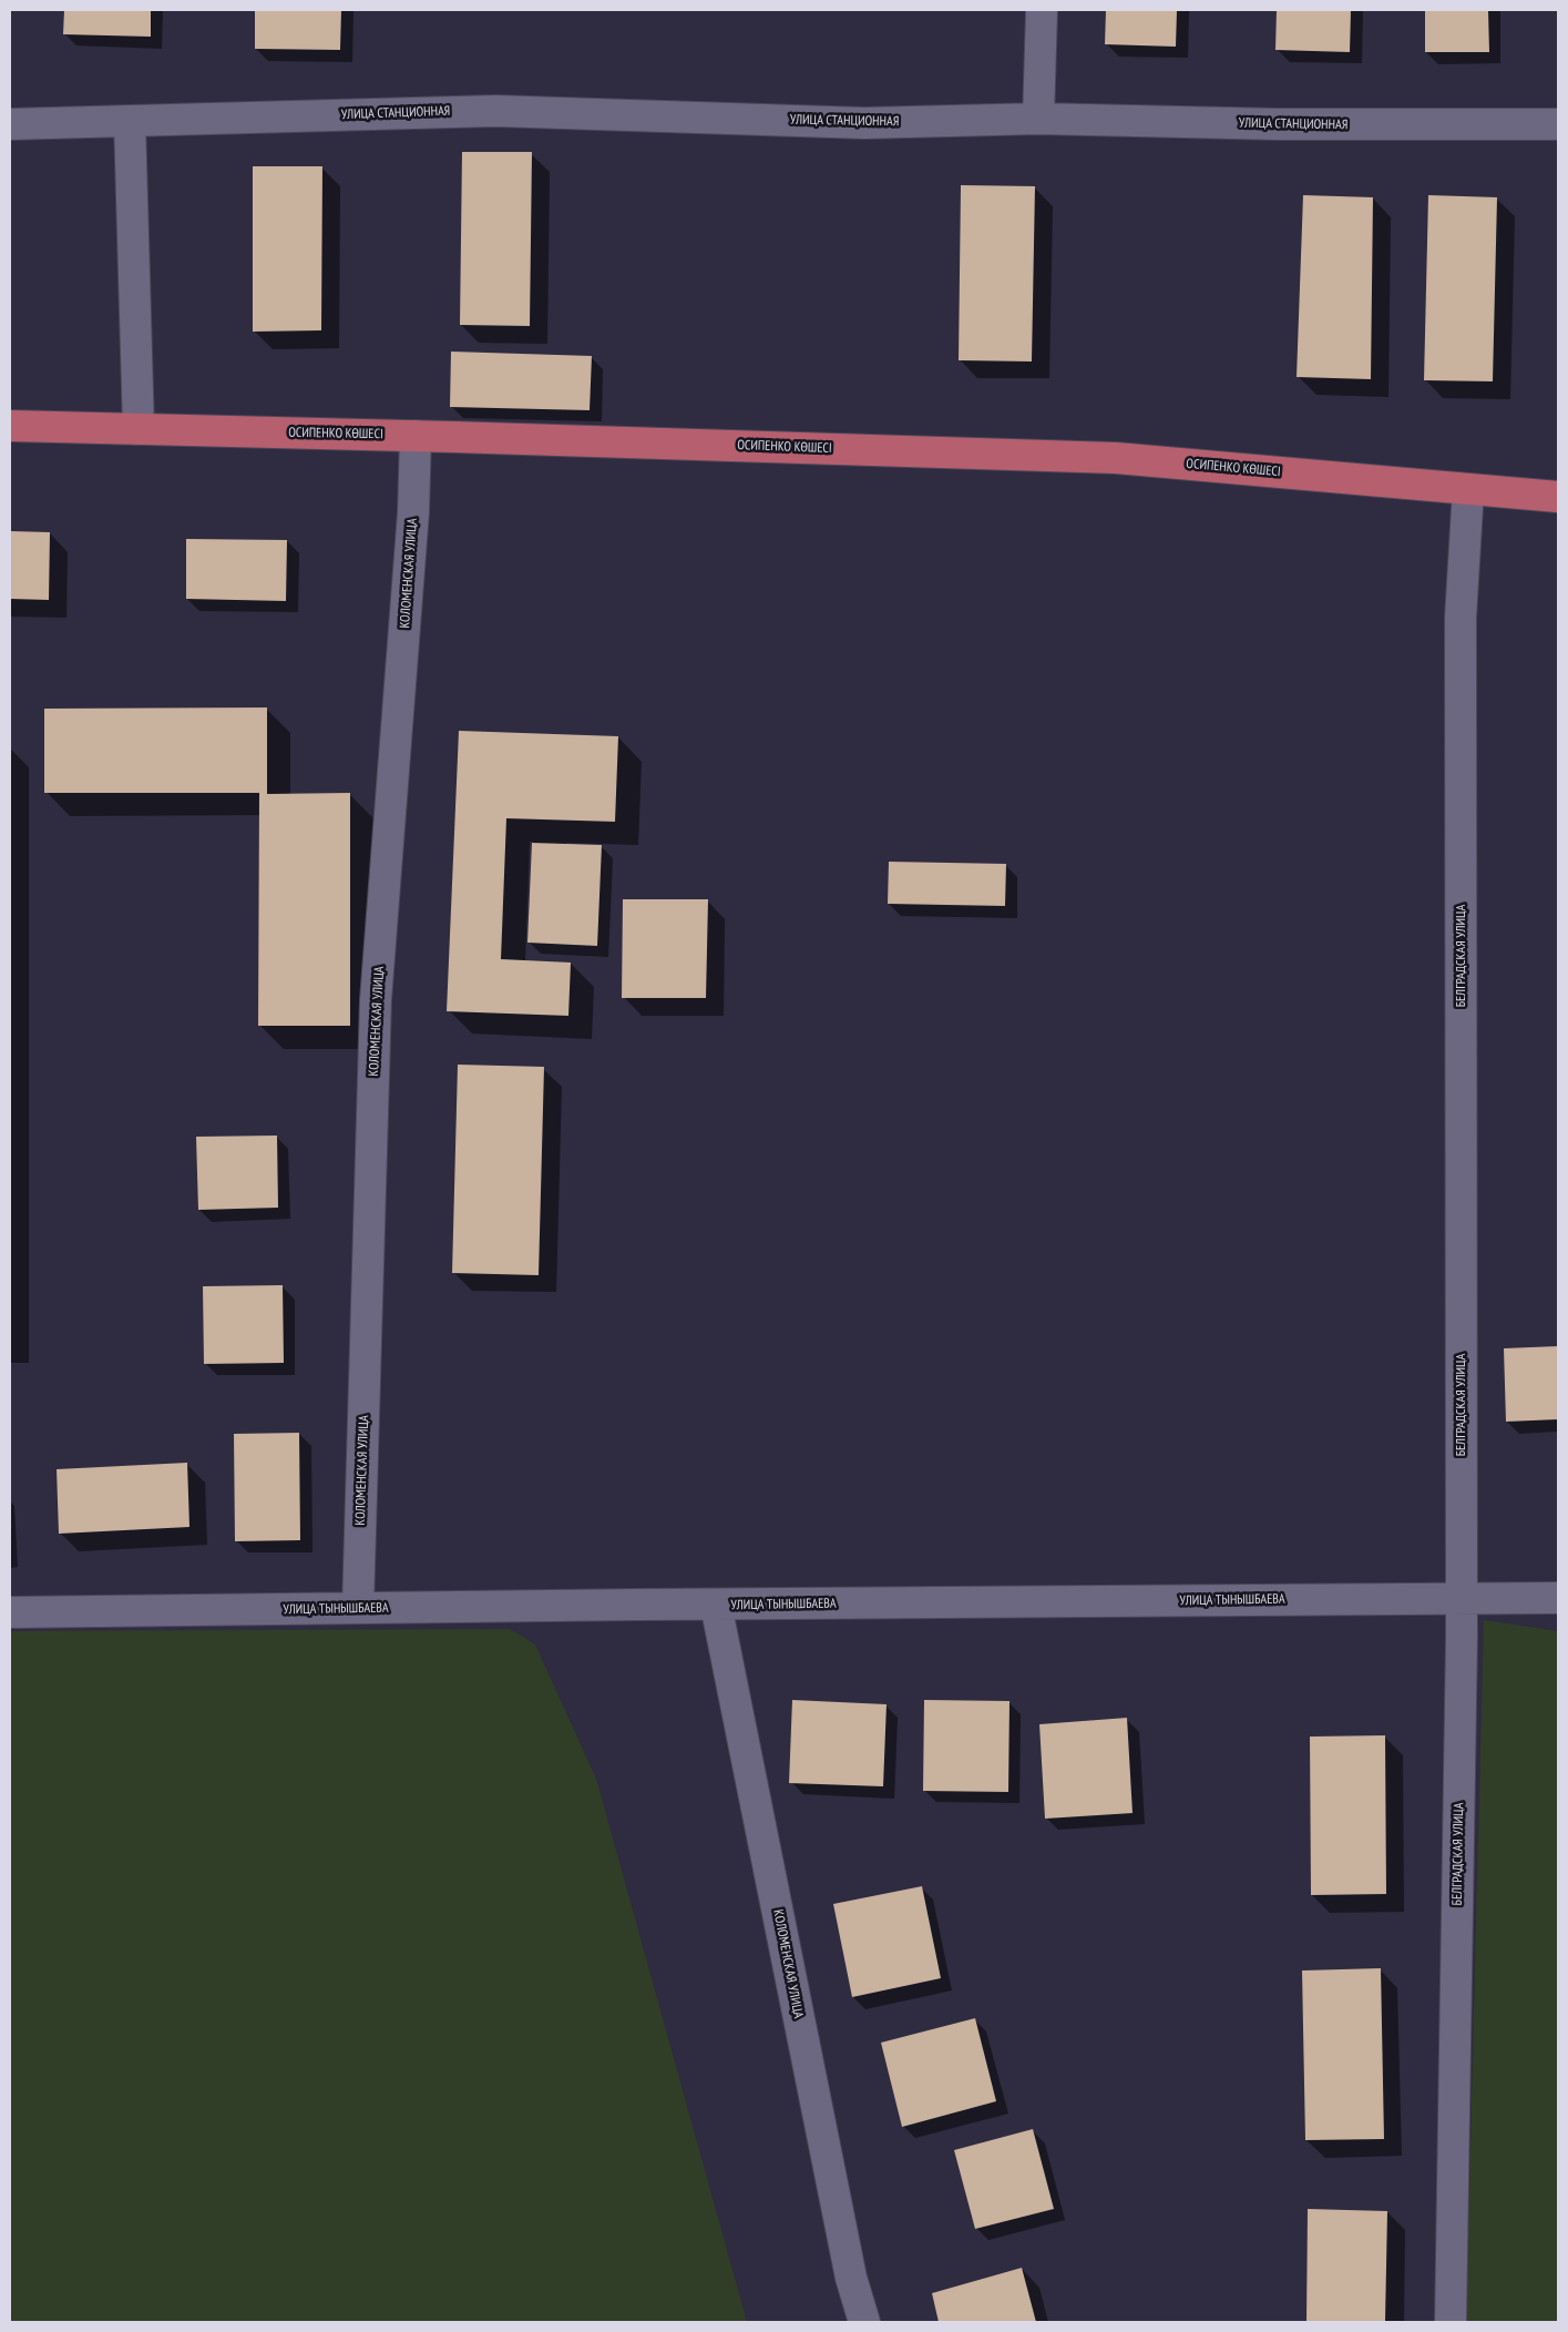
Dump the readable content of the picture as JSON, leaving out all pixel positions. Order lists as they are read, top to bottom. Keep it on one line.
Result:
{"streets":{"main road":["ОСИПЕНКО КӨШЕСІ"],"street":["УЛИЦА СТАНЦИОННАЯ","КОЛОМЕНСКАЯ УЛИЦА","БЕЛГРАДСКАЯ УЛИЦА","УЛИЦА ТЫНЫШБАЕВА"]},"crossings":[["ОСИПЕНКО КӨШЕСІ","КОЛОМЕНСКАЯ УЛИЦА"],["ОСИПЕНКО КӨШЕСІ","БЕЛГРАДСКАЯ УЛИЦА"],["КОЛОМЕНСКАЯ УЛИЦА","УЛИЦА ТЫНЫШБАЕВА"],["БЕЛГРАДСКАЯ УЛИЦА","УЛИЦА ТЫНЫШБАЕВА"]]}
